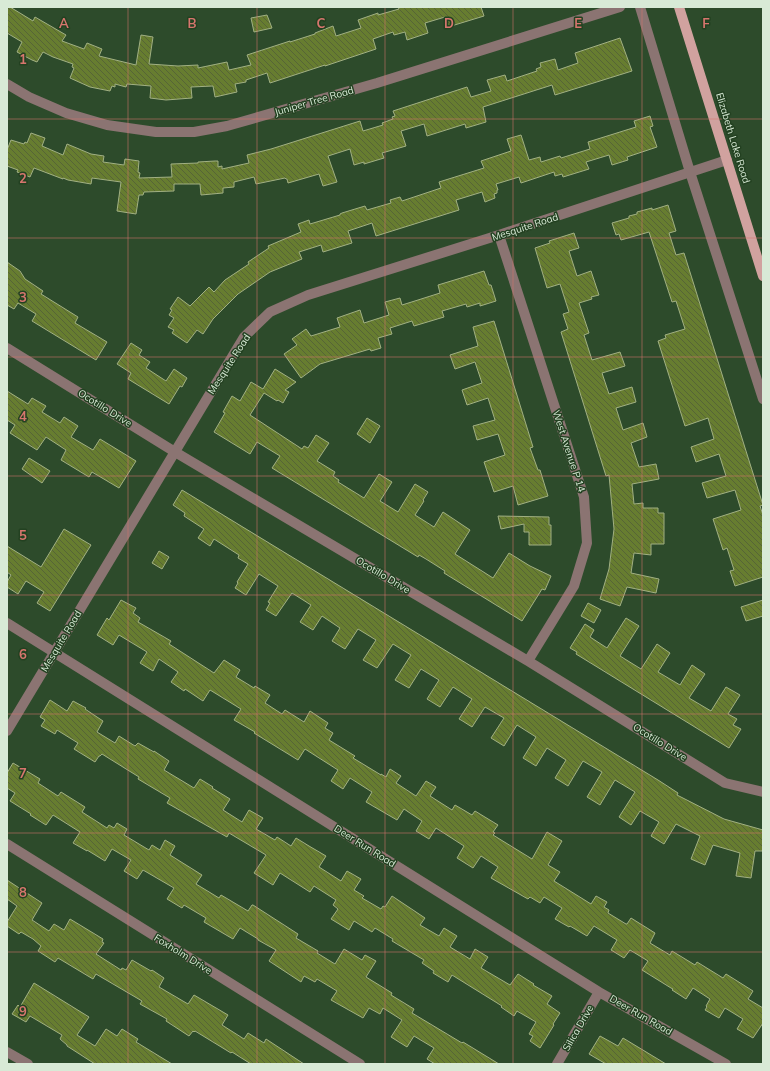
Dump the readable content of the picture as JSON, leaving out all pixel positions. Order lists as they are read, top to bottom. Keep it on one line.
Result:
{"streets":{"main road":["Elizabeth Lake Road"],"street":["Juniper Tree Road","Mesquite Road","Ocotillo Drive","West Avenue P 14","Deer Run Road","Foxholm Drive","Silica Drive"]},"crossings":[["Elizabeth Lake Road","Mesquite Road"],["Mesquite Road","Ocotillo Drive"],["Mesquite Road","West Avenue P 14"],["Mesquite Road","Deer Run Road"],["Ocotillo Drive","West Avenue P 14"],["Deer Run Road","Silica Drive"]],"grid":{"columns":["A","B","C","D","E","F"],"rows":["1","2","3","4","5","6","7","8","9"]}}
